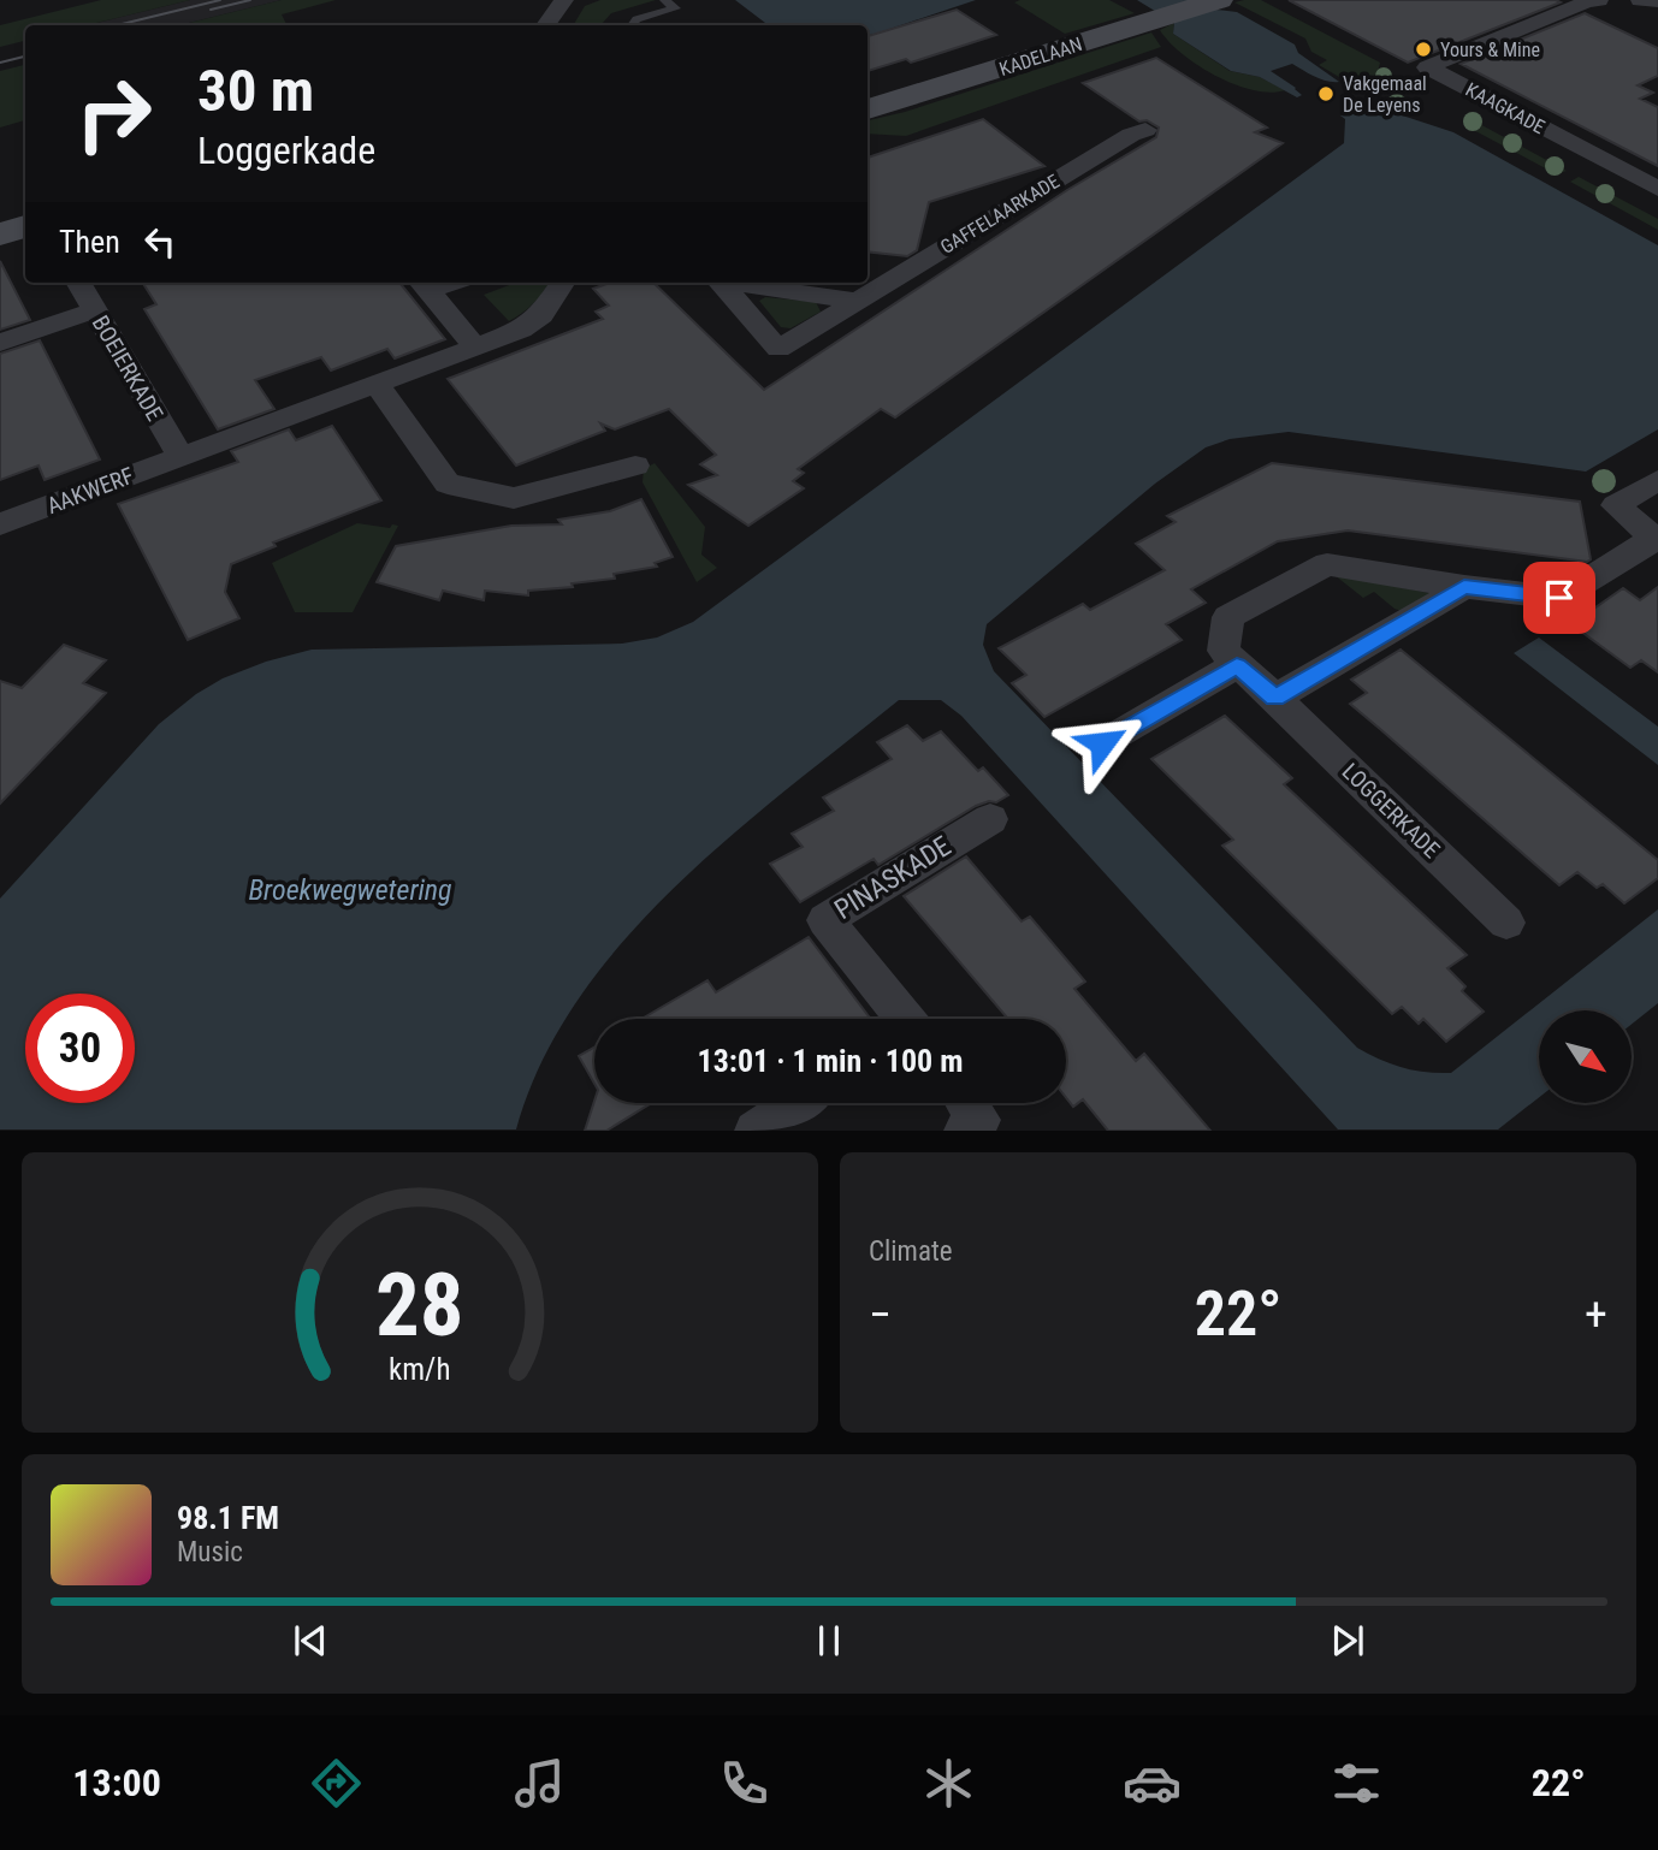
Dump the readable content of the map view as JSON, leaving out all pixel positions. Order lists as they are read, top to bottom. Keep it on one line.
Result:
{"streets":{"street":["KADELAAN","KAAGKADE","GAFFELAARKADE","BOEIERKADE","AAKWERF","LOGGERKADE","PINASKADE"]},"crossings":[["BOEIERKADE","AAKWERF"]],"water":["Broekwegwetering"],"places":["Yours & Mine","Vakgemaal De Leyens"],"north":"bottom right","page":{"turn":["30 m","Loggerkade"],"then":"Then","limit":"30","trip":"13:01 · 1 min · 100 m","tile":"Climate","heat":["−","22°","+"],"song":["98.1 FM","Music"],"tabs":["13:00","22°"],"gauge":["28","km/h"]}}
